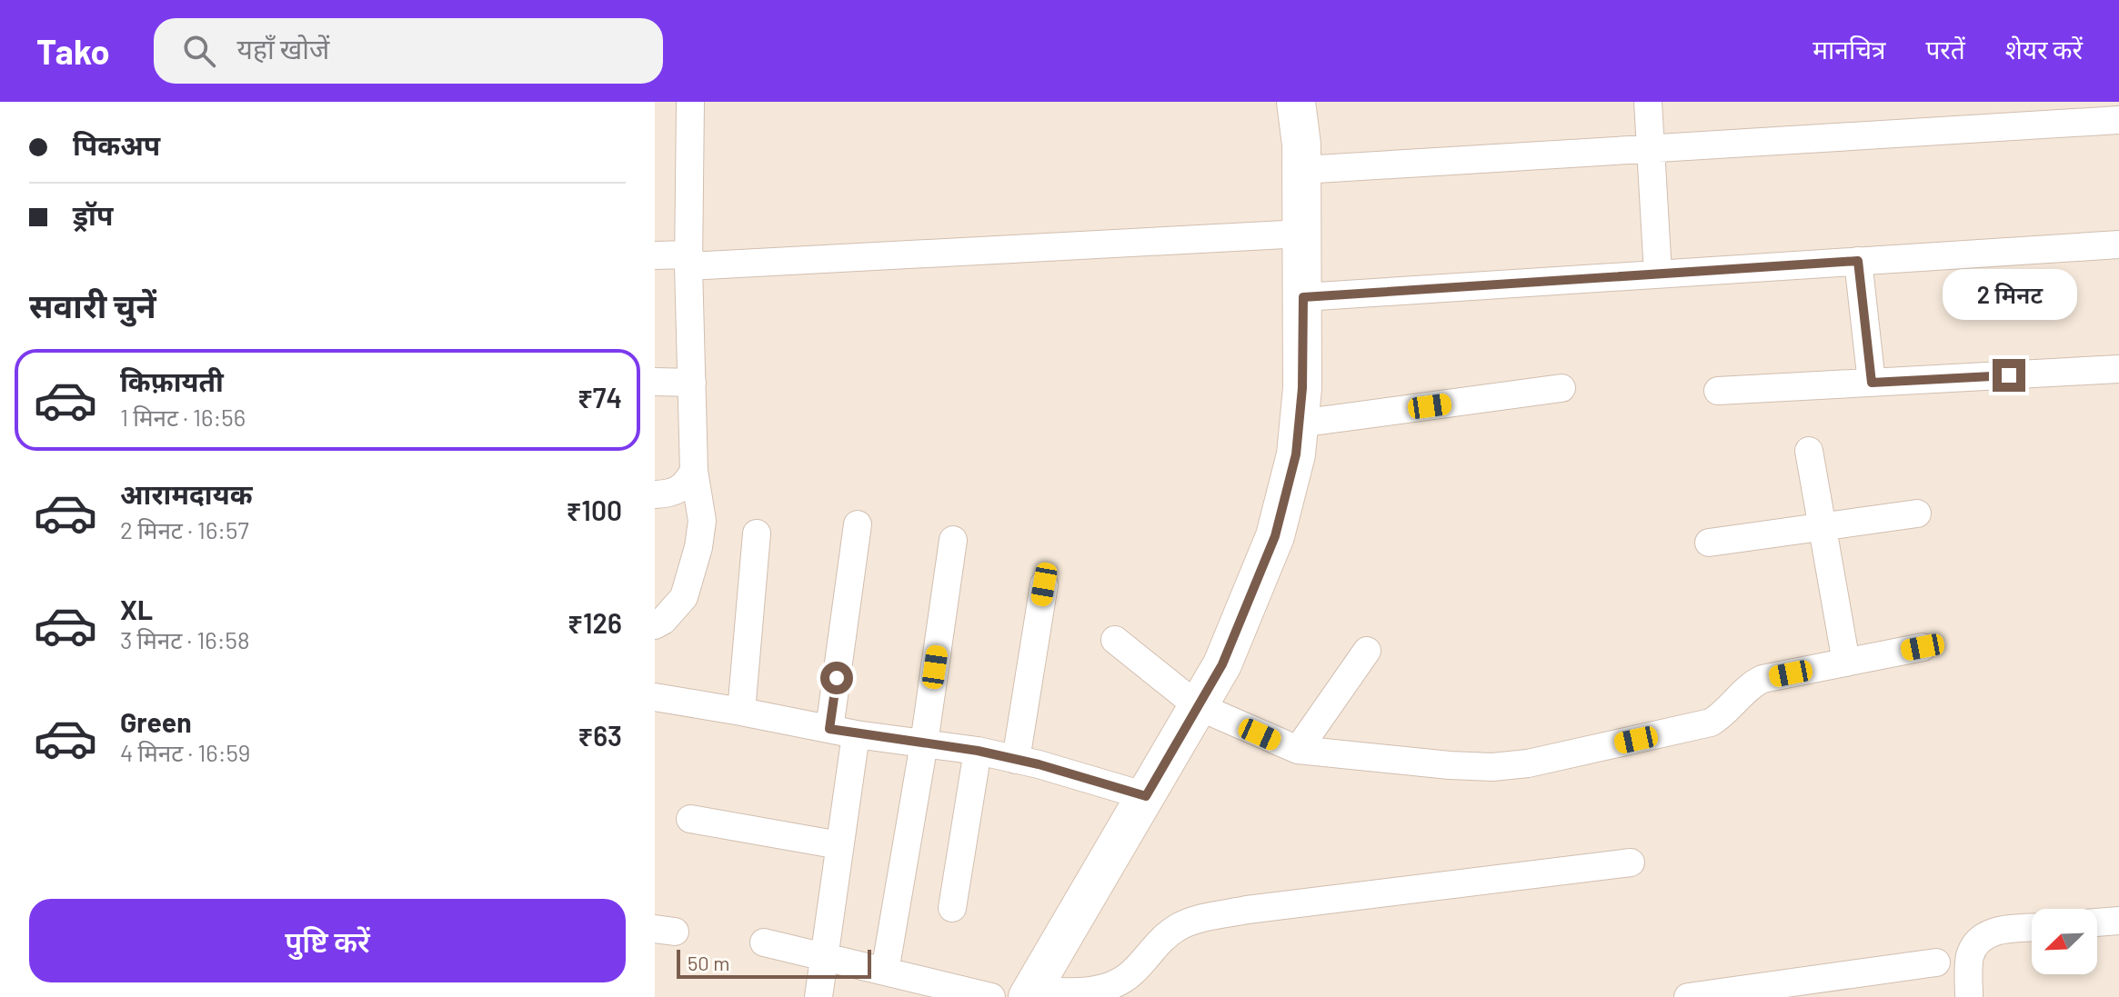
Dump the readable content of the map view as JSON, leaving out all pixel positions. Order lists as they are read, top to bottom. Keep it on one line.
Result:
{"scale_bar":"50 m","north":"bottom left","page":{"header":"Tako","search":"यहाँ खोजें","nav":["मानचित्र","परतें","शेयर करें"],"banner":["पिकअप","ड्रॉप"],"heading":"सवारी चुनें","bubble":"2 मिनट","list":[{"name":"किफ़ायती","note":"1 मिनट · 16:56","value":"₹74"},{"name":"आरामदायक","note":"2 मिनट · 16:57","value":"₹100"},{"name":"XL","note":"3 मिनट · 16:58","value":"₹126"},{"name":"Green","note":"4 मिनट · 16:59","value":"₹63"}],"buttons":"पुष्टि करें","scale":"50 m"}}
